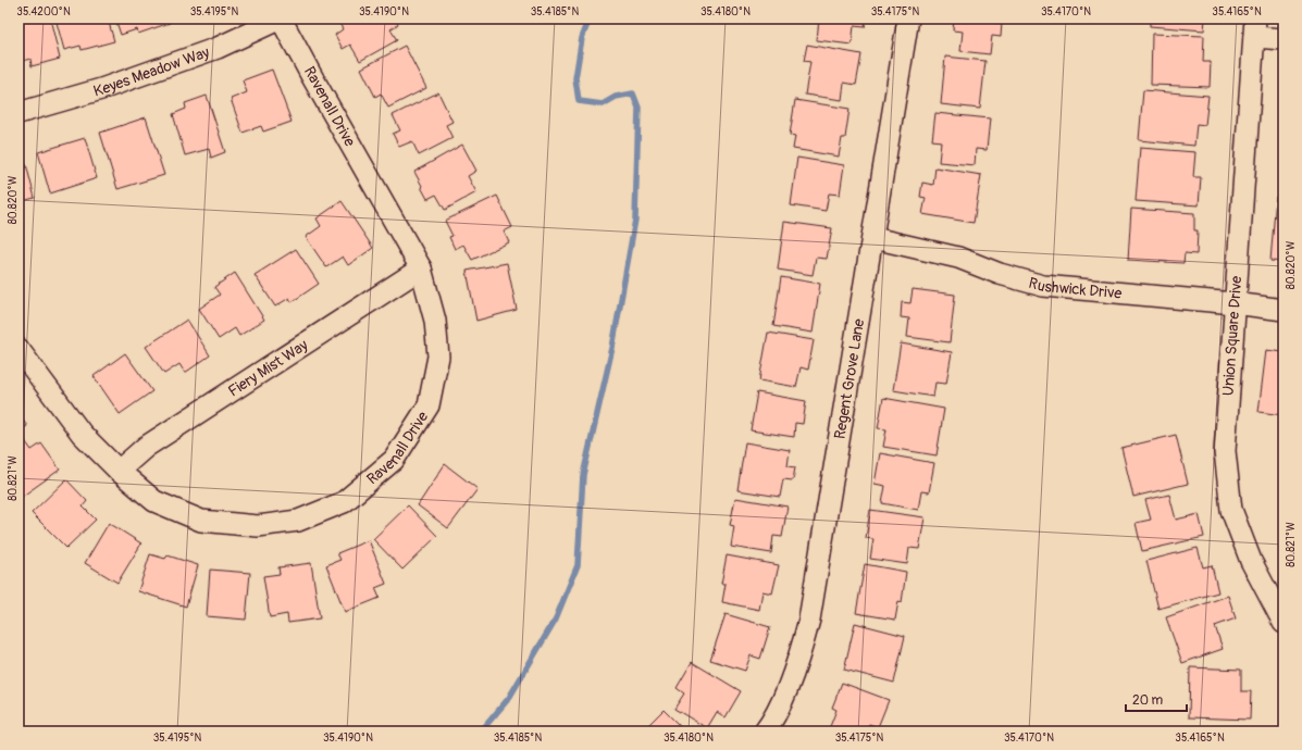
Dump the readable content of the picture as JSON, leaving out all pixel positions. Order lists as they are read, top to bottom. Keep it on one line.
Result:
{"streets":{"street":["Keyes Meadow Way","Ravenall Drive","Rushwick Drive","Union Square Drive","Fiery Mist Way","Regent Grove Lane"]},"crossings":[["Keyes Meadow Way","Ravenall Drive"],["Ravenall Drive","Fiery Mist Way"],["Rushwick Drive","Union Square Drive"],["Rushwick Drive","Regent Grove Lane"]],"scale_bar":"20 m","coordinates":["35.4200°N","35.4195°N","35.4190°N","35.4185°N","35.4180°N","35.4175°N","35.4170°N","35.4165°N","80.820°W","80.821°W"]}
